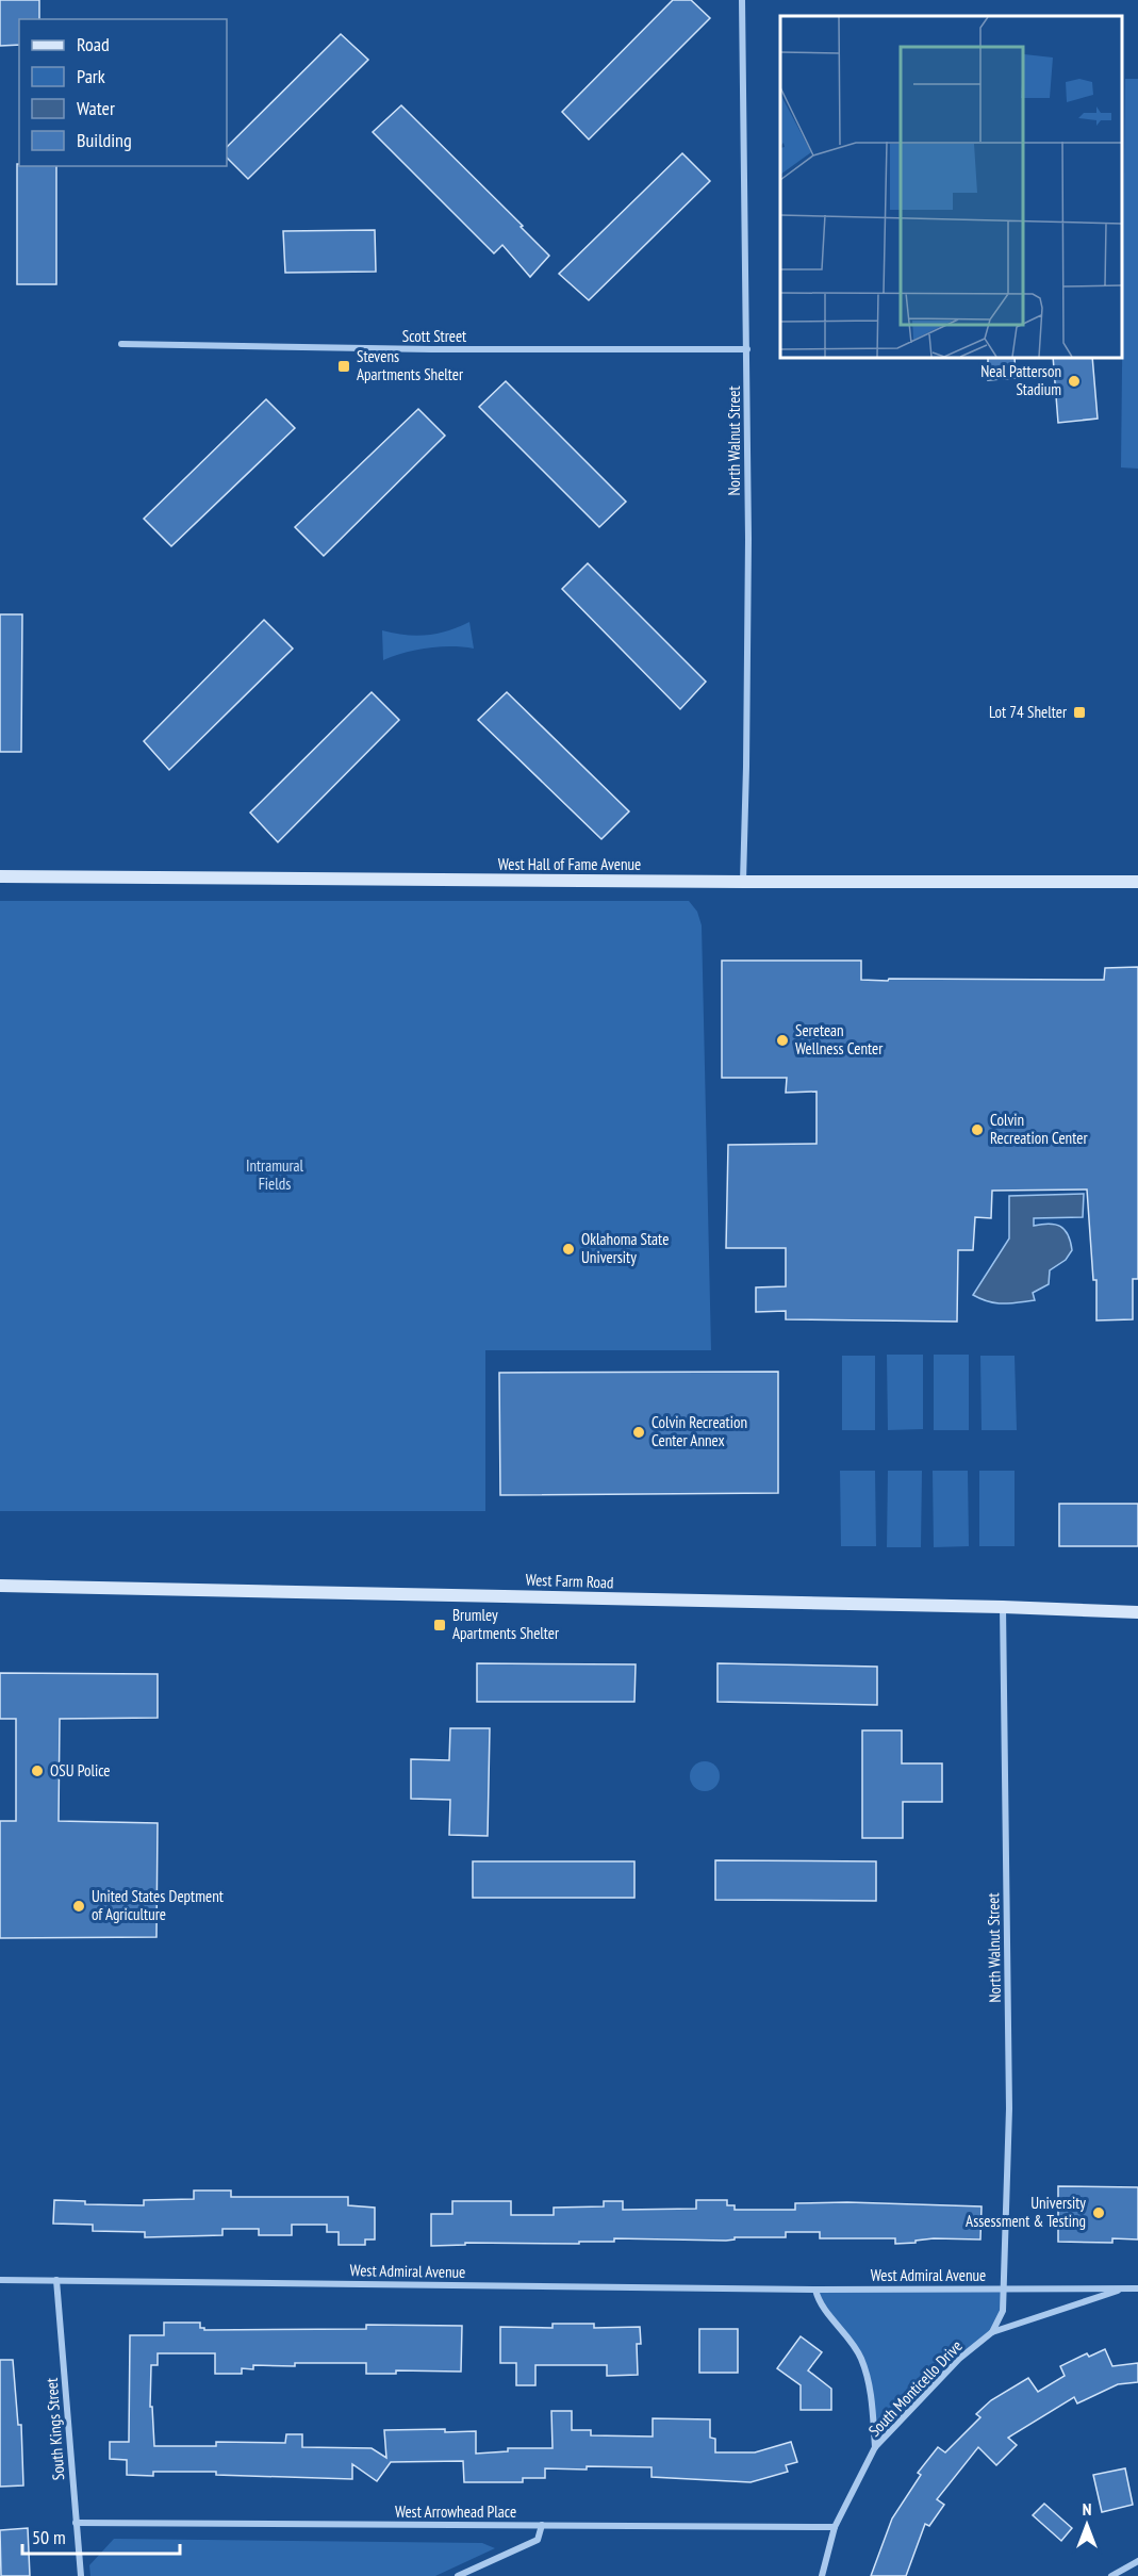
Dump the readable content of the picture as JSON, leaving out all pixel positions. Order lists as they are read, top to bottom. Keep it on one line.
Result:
{"streets":{"street":["Scott Street","North Walnut Street","West Hall of Fame Avenue","West Farm Road","West Admiral Avenue","South Monticello Drive","South Kings Street","West Arrowhead Place"]},"crossings":[["Scott Street","North Walnut Street"],["North Walnut Street","West Hall of Fame Avenue"],["North Walnut Street","West Farm Road"],["North Walnut Street","West Admiral Avenue"],["North Walnut Street","South Monticello Drive"],["West Admiral Avenue","South Monticello Drive"],["West Admiral Avenue","South Kings Street"],["South Monticello Drive","West Arrowhead Place"],["South Kings Street","West Arrowhead Place"]],"parks":["Intramural Fields"],"places":{"transit":["Stevens Apartments Shelter","Lot 74 Shelter","Brumley Apartments Shelter"],"other":["Neal Patterson Stadium","Seretean Wellness Center","Colvin Recreation Center","Oklahoma State University","Colvin Recreation Center Annex","OSU Police","United States Deptment of Agriculture","University Assessment & Testing"]},"legend":["Road","Park","Water","Building"],"scale_bar":"50 m","north":"top"}
